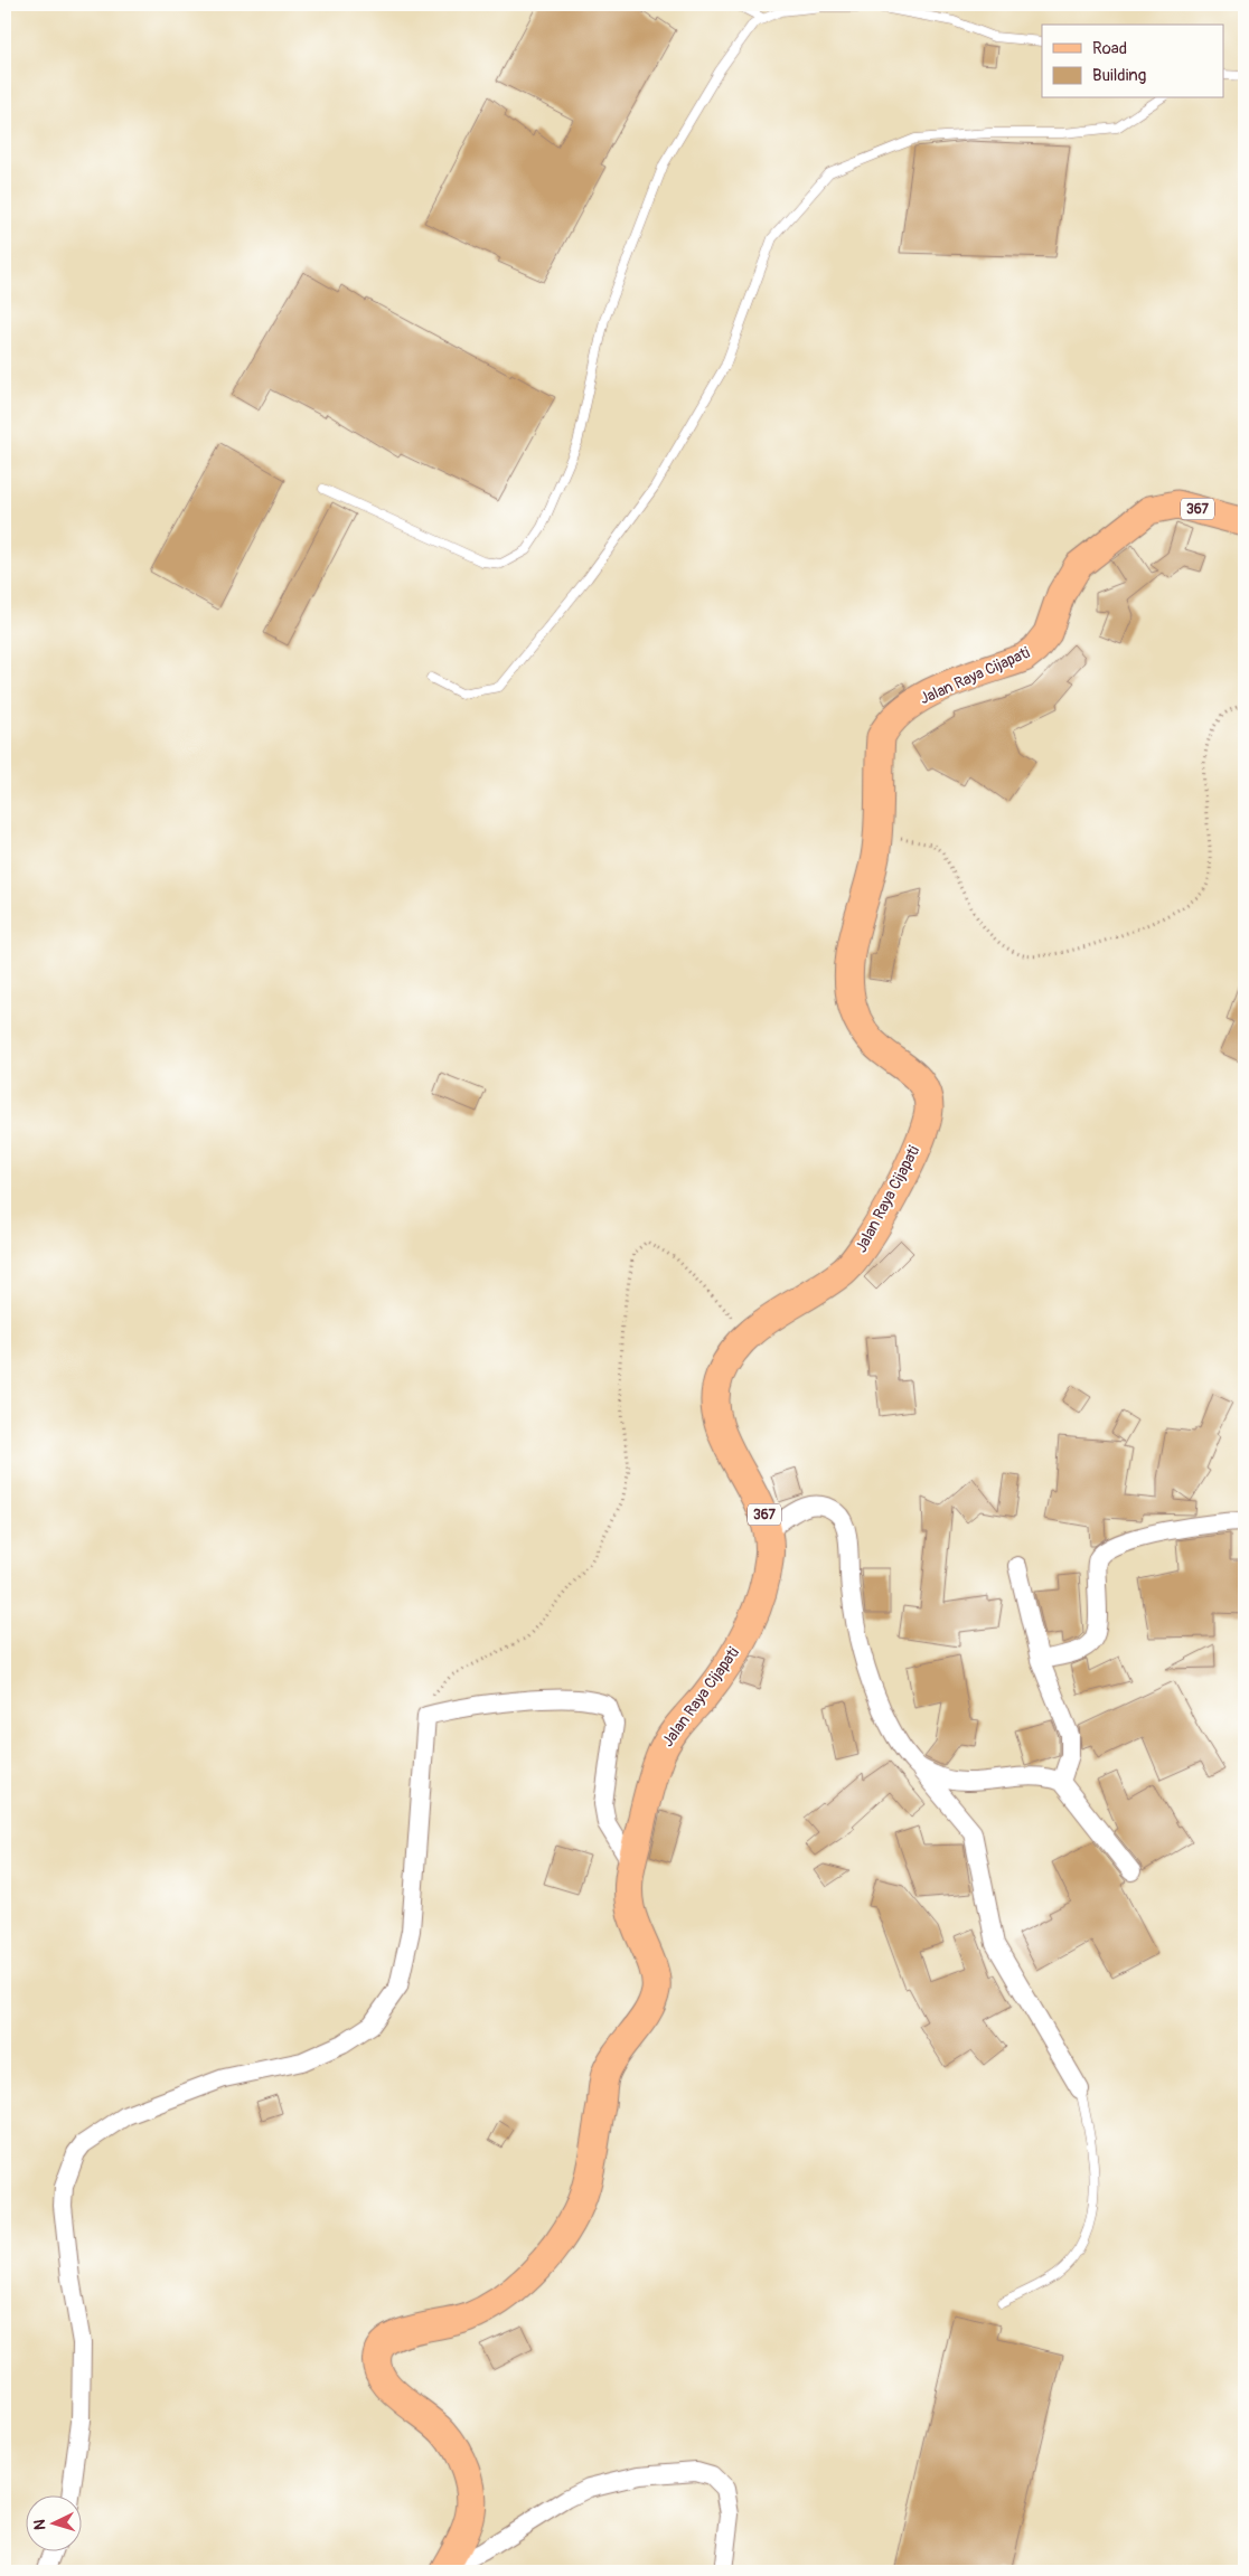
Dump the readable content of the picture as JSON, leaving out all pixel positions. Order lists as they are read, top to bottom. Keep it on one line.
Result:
{"streets":{"main road":["367","Jalan Raya Cijapati"]},"legend":["Road","Building"],"north":"left"}
